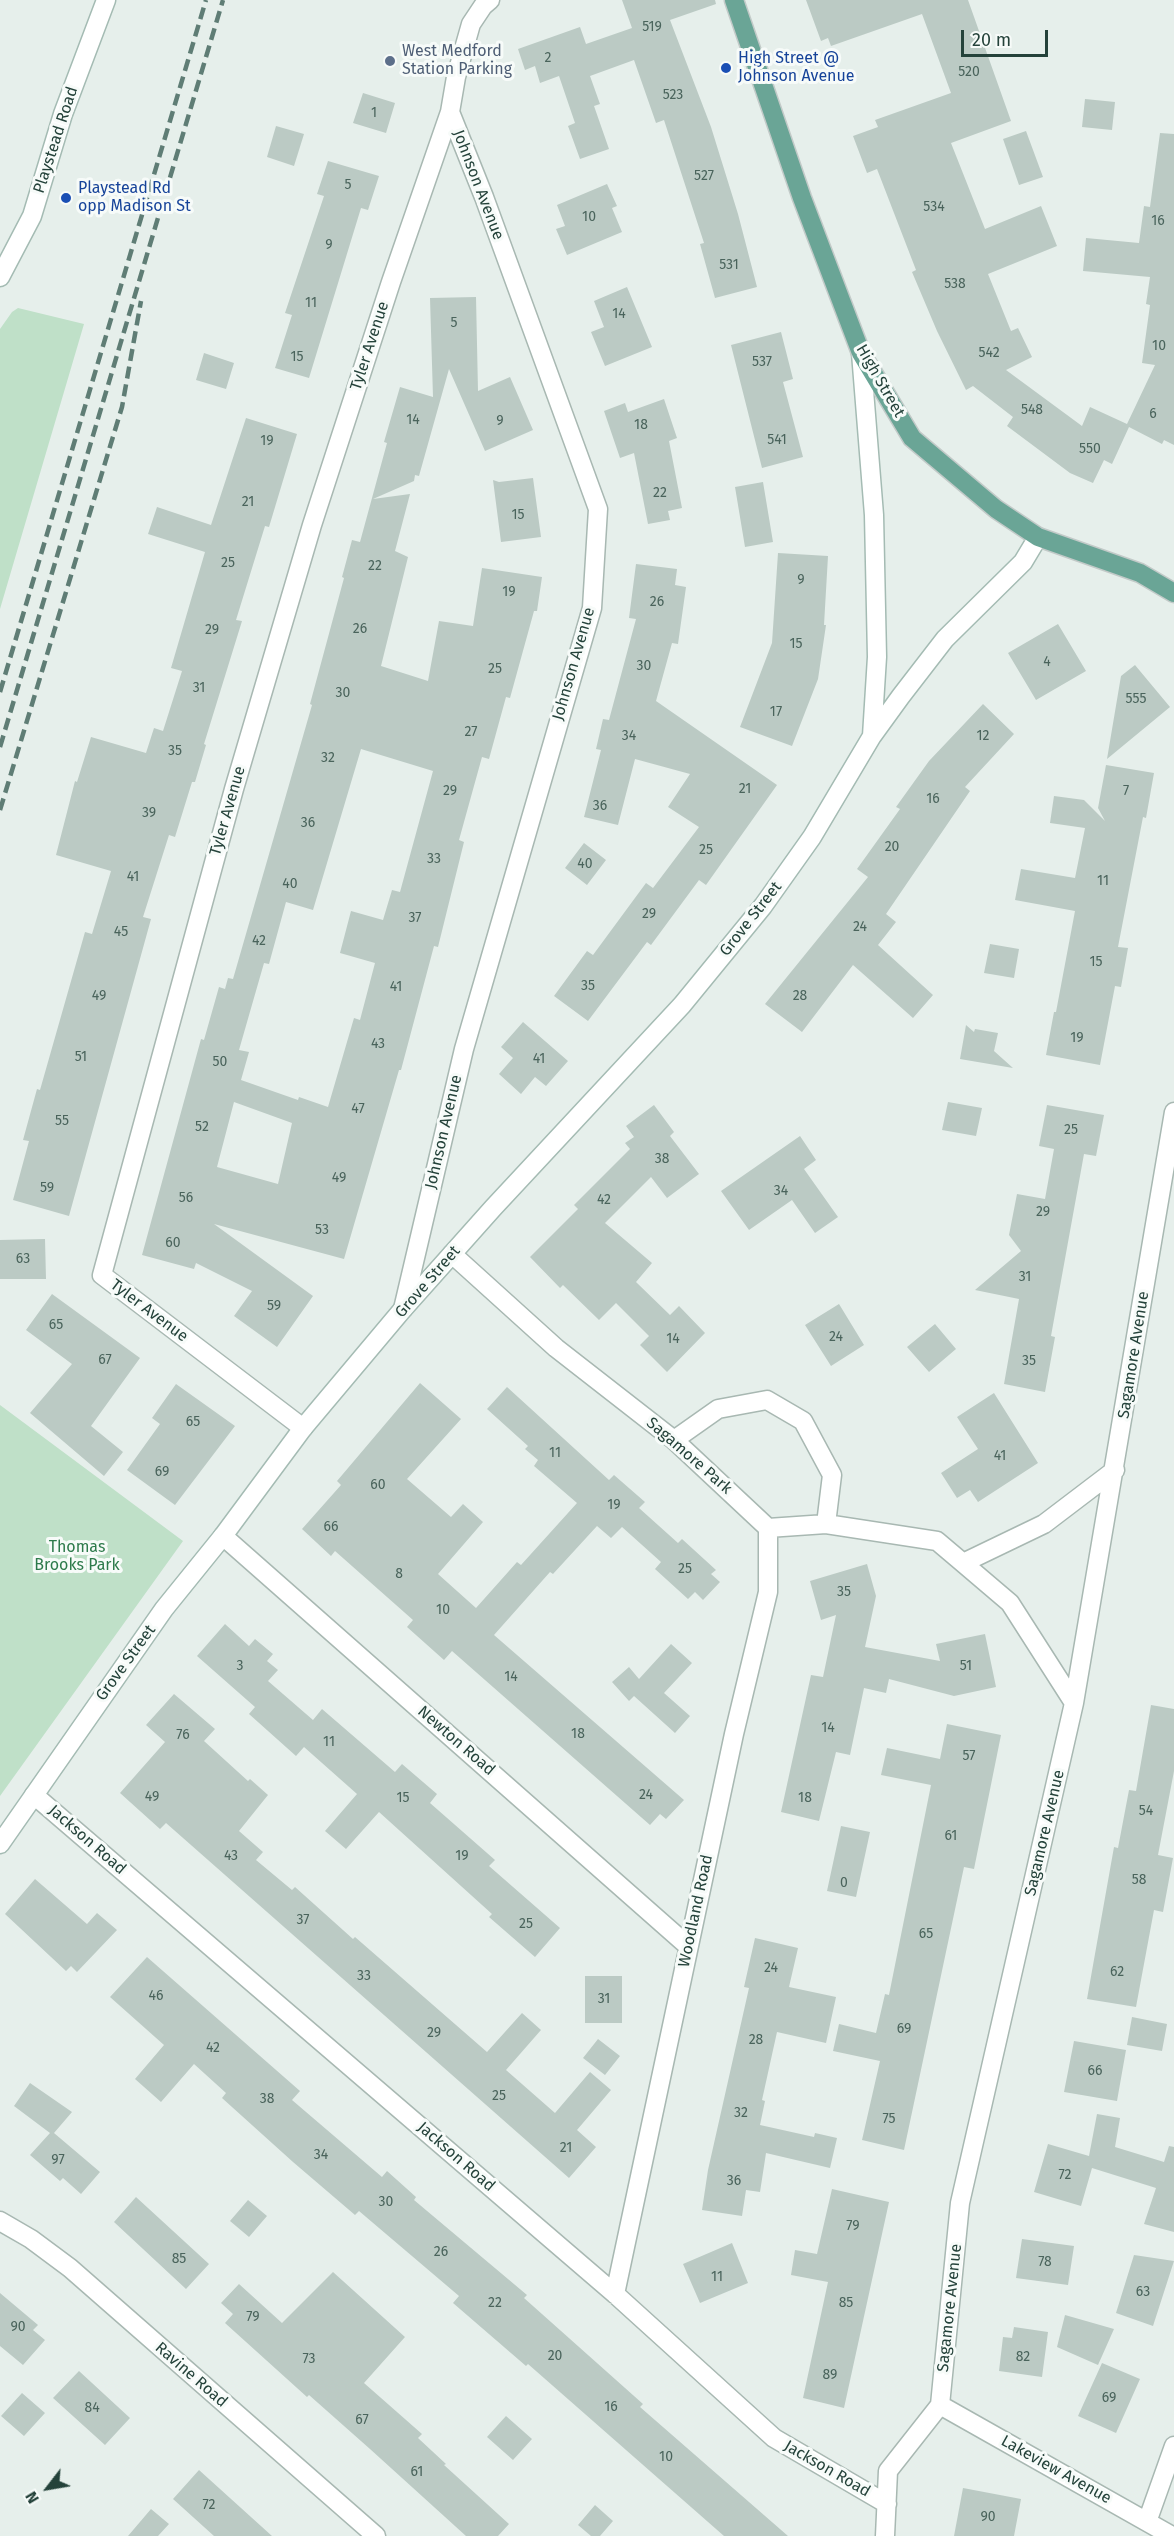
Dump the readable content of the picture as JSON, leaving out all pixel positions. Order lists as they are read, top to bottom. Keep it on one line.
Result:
{"streets":{"main road":["High Street"],"street":["Playstead Road","Johnson Avenue","Tyler Avenue","Grove Street","Sagamore Avenue","Sagamore Park","Newton Road","Jackson Road","Woodland Road","Ravine Road","Lakeview Avenue"]},"crossings":[["Johnson Avenue","Tyler Avenue"],["Johnson Avenue","Grove Street"],["Tyler Avenue","Grove Street"],["High Street","Grove Street"],["Grove Street","Sagamore Park"],["Grove Street","Newton Road"],["Grove Street","Jackson Road"],["Sagamore Avenue","Lakeview Avenue"],["Sagamore Park","Woodland Road"],["Newton Road","Woodland Road"],["Jackson Road","Woodland Road"]],"parks":["Thomas Brooks Park"],"places":["West Medford Station Parking","High Street @ Johnson Avenue","Playstead Rd opp Madison St"],"house_numbers":["519","2","520","523","1","527","5","534","10","16","9","531","538","11","14","5","10","542","15","537","548","6","14","9","18","541","19","550","22","21","15","25","22","9","19","26","26","29","15","4","30","25","31","30","555","17","27","34","12","35","32","21","29","7","16","36","39","36","20","25","33","40","41","11","40","29","37","24","45","42","15","35","41","49","28","19","43","51","41","50","47","55","52","25","38","49","59","34","56","42","29","53","60","63","31","59","65","24","14","67","35","65","11","41","69","60","19","66","25","8","35","10","3","51","14","14","18","76","11","57","24","49","15","18","54","61","43","19","58","0","37","25","65","24","62","33","46","31","69","29","28","42","66","25","38","32","75","21","34","97","72","36","30","79","26","85","78","11","63","22","85","79","90","20","82","73","89","69","16","84","67","10","61","72","90"],"scale_bar":"20 m","north":"bottom left"}
